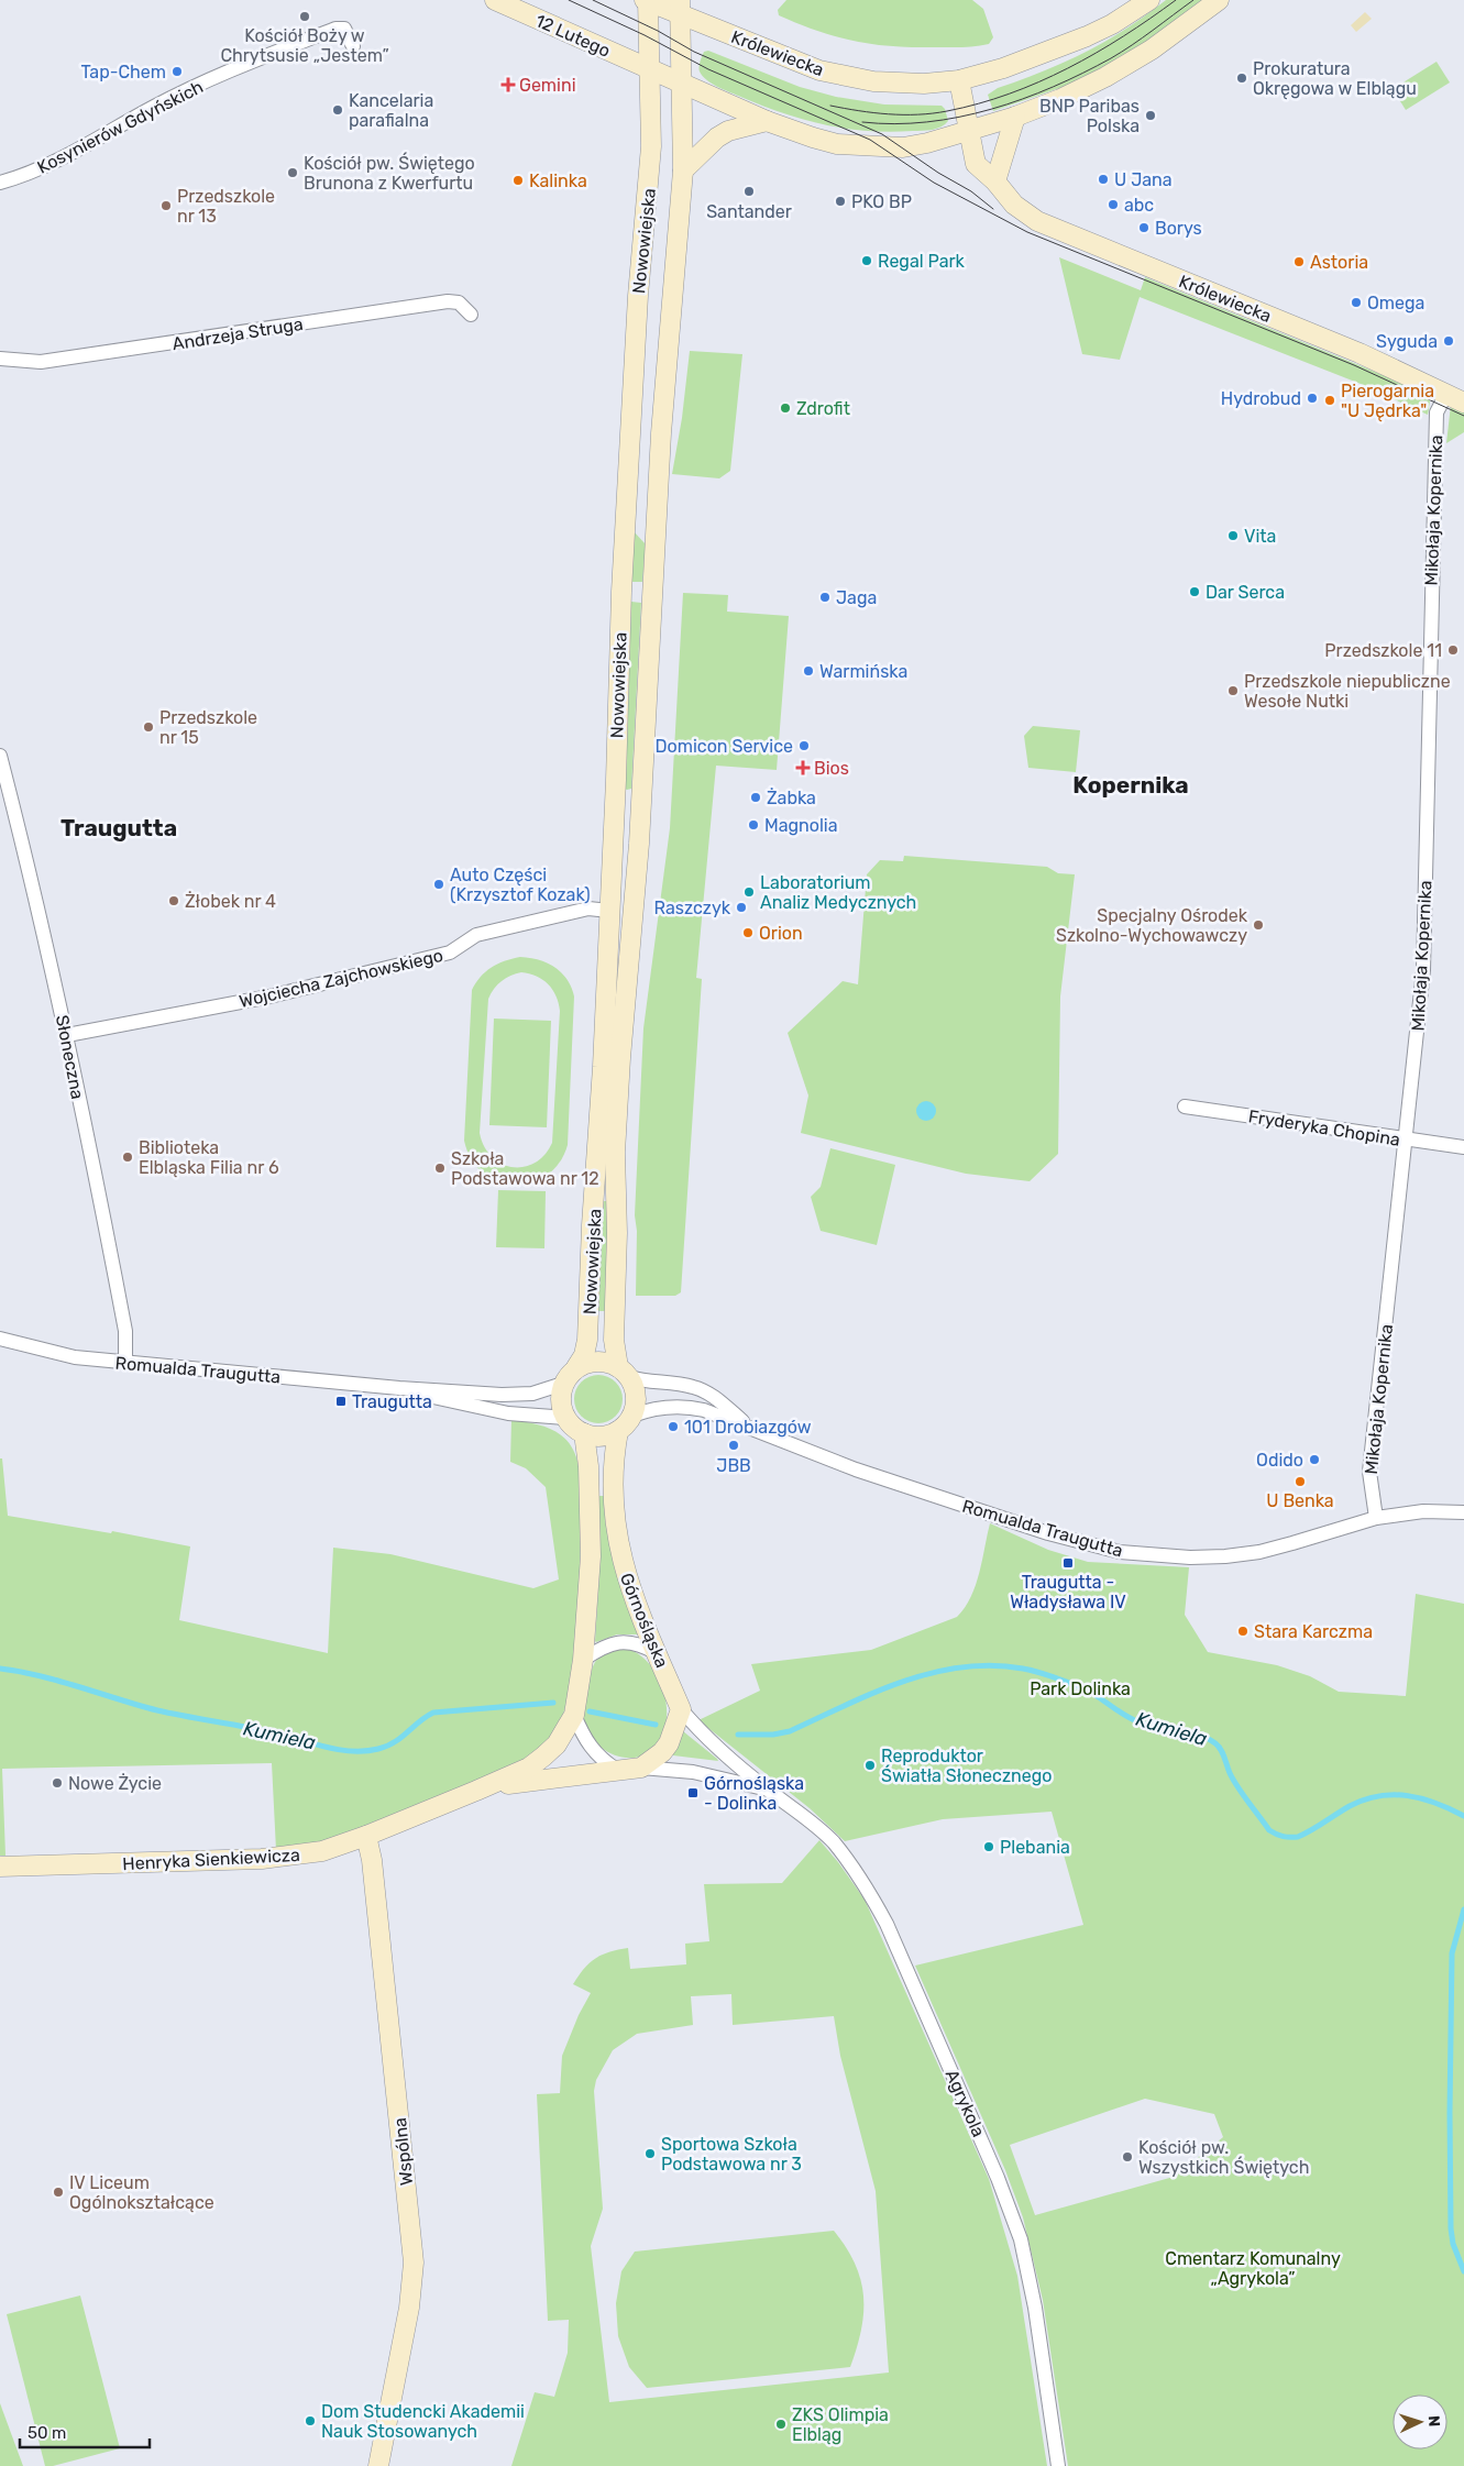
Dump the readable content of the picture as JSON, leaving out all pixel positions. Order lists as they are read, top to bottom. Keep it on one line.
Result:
{"streets":{"street":["12 Lutego","Królewiecka","Kosynierów Gdyńskich","Nowowiejska","Andrzeja Struga","Mikołaja Kopernika","Wojciecha Zajchowskiego","Słoneczna","Fryderyka Chopina","Romualda Traugutta","Górnośląska","Henryka Sienkiewicza","Agrykola","Wspólna"]},"crossings":[["12 Lutego","Nowowiejska"],["Królewiecka","Nowowiejska"],["Królewiecka","Mikołaja Kopernika"],["Nowowiejska","Wojciecha Zajchowskiego"],["Nowowiejska","Romualda Traugutta"],["Nowowiejska","Górnośląska"],["Mikołaja Kopernika","Fryderyka Chopina"],["Mikołaja Kopernika","Romualda Traugutta"],["Wojciecha Zajchowskiego","Słoneczna"],["Słoneczna","Romualda Traugutta"],["Romualda Traugutta","Górnośląska"],["Górnośląska","Henryka Sienkiewicza"],["Górnośląska","Agrykola"],["Henryka Sienkiewicza","Agrykola"],["Henryka Sienkiewicza","Wspólna"]],"districts":["Kopernika","Traugutta"],"water":["Kumiela"],"parks":["Park Dolinka","Cmentarz Komunalny „Agrykola”"],"places":{"other":["Kościół Boży w Chrytsusie „Jestem”","Tap-Chem","Prokuratura Okręgowa w Elblągu","Kancelaria parafialna","BNP Paribas Polska","Kościół pw. Świętego Brunona z Kwerfurtu","U Jana","Kalinka","Santander","PKO BP","abc","Przedszkole nr 13","Borys","Regal Park","Astoria","Omega","Syguda","Hydrobud","Pierogarnia \"U Jędrka\"","Zdrofit","Vita","Dar Serca","Jaga","Przedszkole 11","Warmińska","Przedszkole niepubliczne Wesołe Nutki","Przedszkole nr 15","Domicon Service","Żabka","Magnolia","Auto Części (Krzysztof Kozak)","Laboratorium Analiz Medycznych","Żłobek nr 4","Raszczyk","Specjalny Ośrodek Szkolno-Wychowawczy","Orion","Biblioteka Elbląska Filia nr 6","Szkoła Podstawowa nr 12","101 Drobiazgów","JBB","Odido","U Benka","Stara Karczma","Reproduktor Światła Słonecznego","Nowe Życie","Plebania","Sportowa Szkoła Podstawowa nr 3","Kościół pw. Wszystkich Świętych","IV Liceum Ogólnokształcące","Dom Studencki Akademii Nauk Stosowanych","ZKS Olimpia Elbląg"],"health":["Gemini","Bios"],"transit":["Traugutta","Traugutta - Władysława IV","Górnośląska - Dolinka"]},"scale_bar":"50 m","north":"right"}
